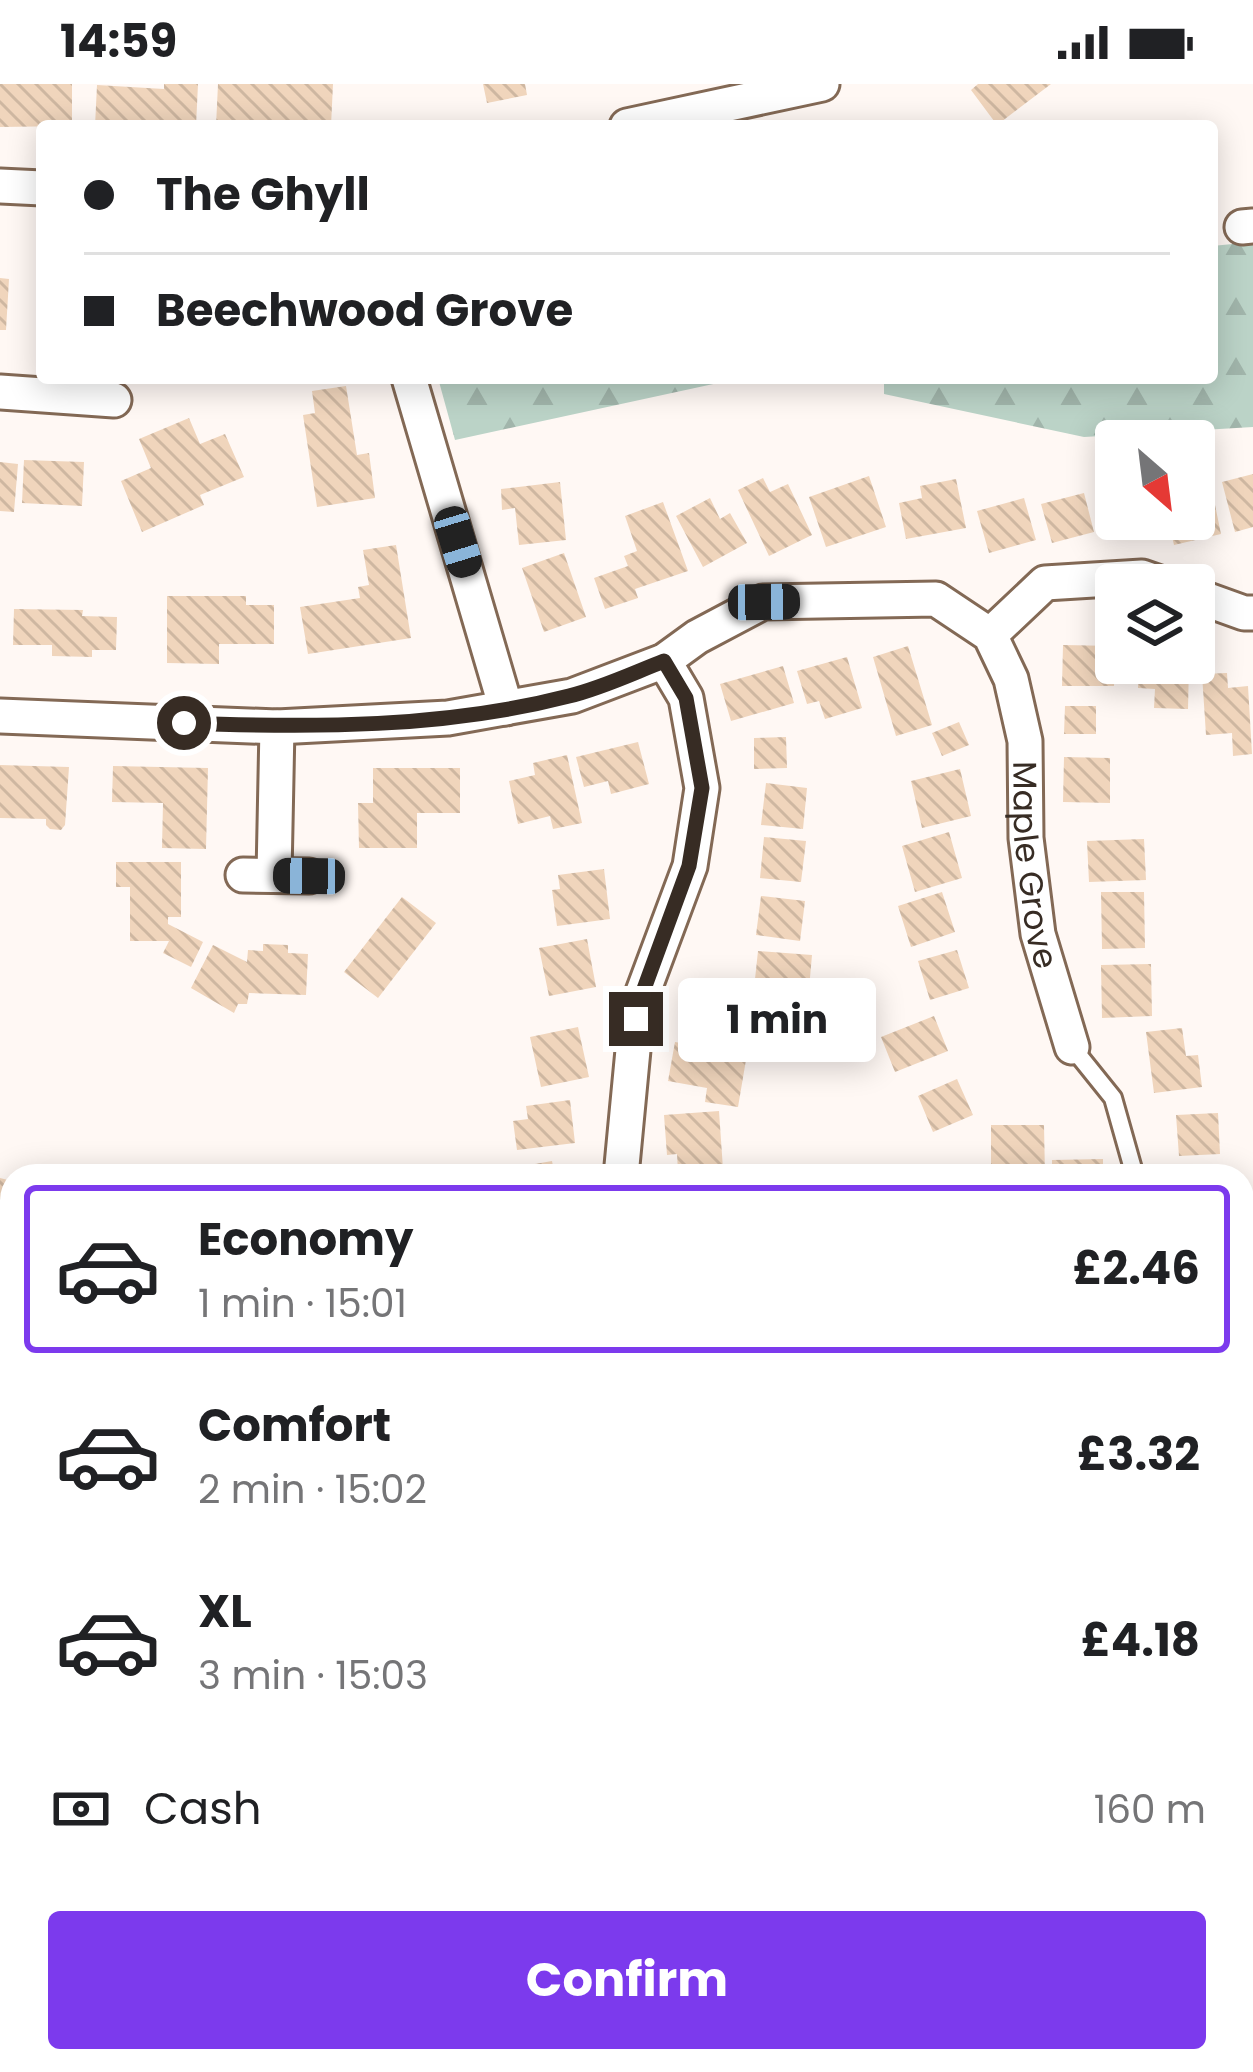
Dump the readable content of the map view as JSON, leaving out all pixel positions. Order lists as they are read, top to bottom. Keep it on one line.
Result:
{"streets":{"street":["Maple Grove"]},"north":"bottom right","page":{"status":"14:59","banner":["The Ghyll","Beechwood Grove"],"bubble":"1 min","list":[{"name":"Economy","note":"1 min · 15:01","value":"£2.46"},{"name":"Comfort","note":"2 min · 15:02","value":"£3.32"},{"name":"XL","note":"3 min · 15:03","value":"£4.18"}],"pay":["Cash","160 m"],"buttons":"Confirm"}}
